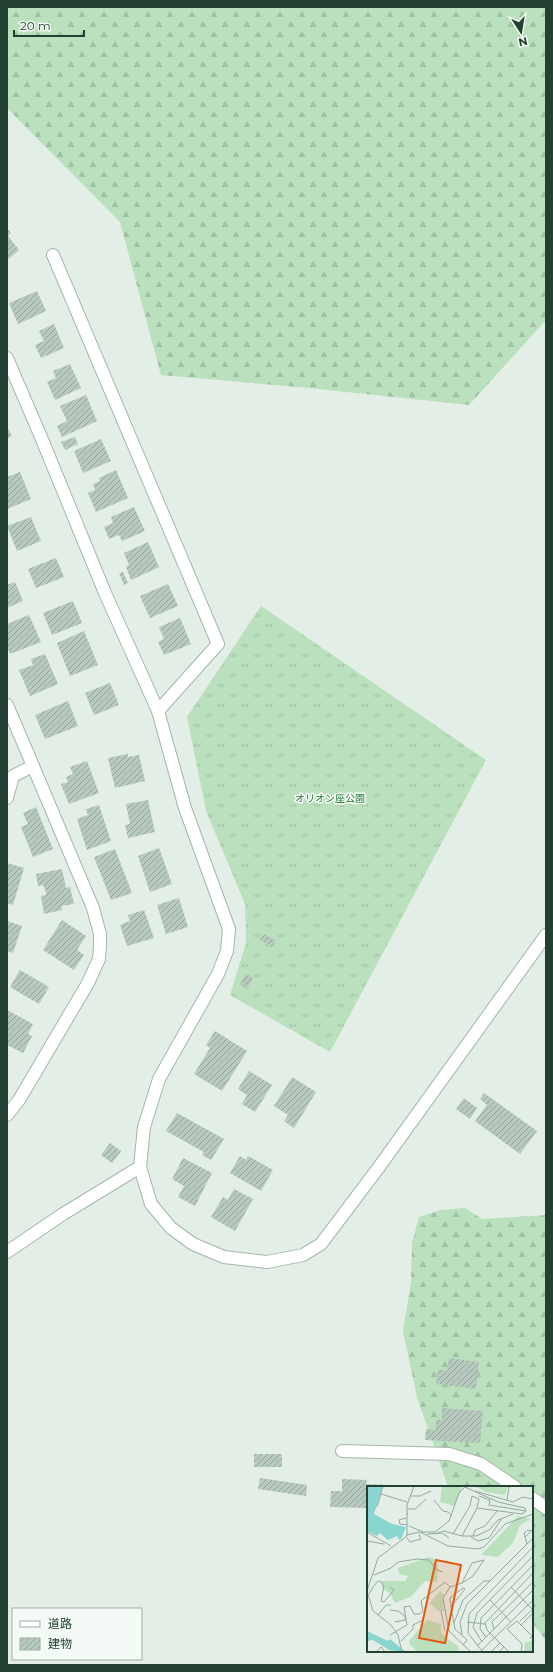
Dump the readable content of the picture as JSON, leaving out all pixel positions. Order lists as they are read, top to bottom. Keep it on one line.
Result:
{"parks":["オリオン座公園"],"legend":["道路","建物"],"scale_bar":"20 m","north":"bottom"}
